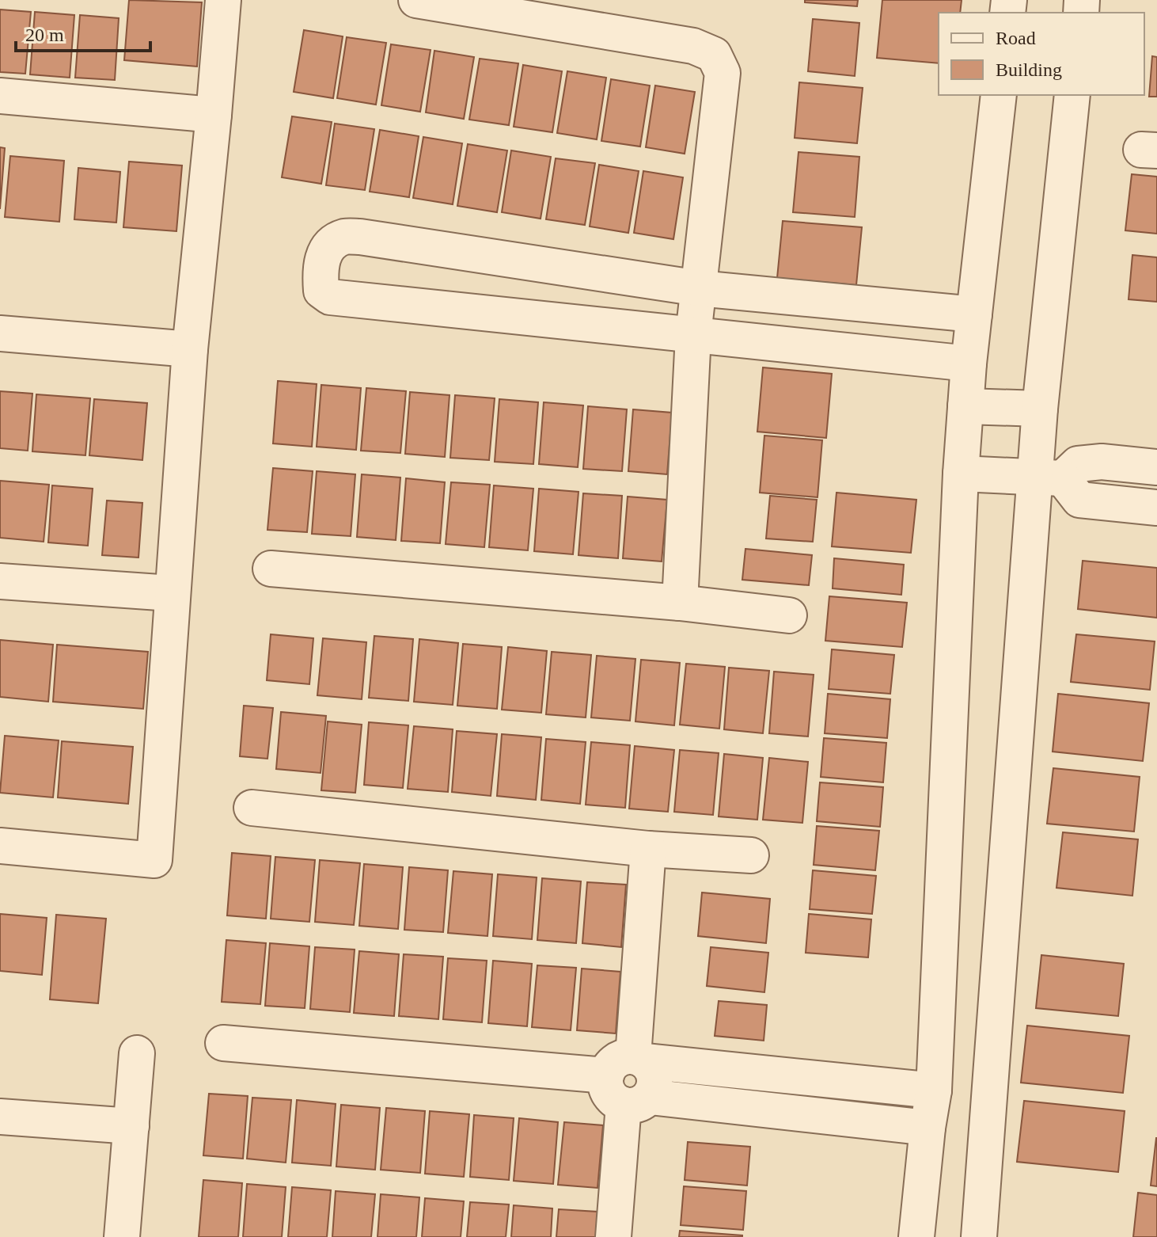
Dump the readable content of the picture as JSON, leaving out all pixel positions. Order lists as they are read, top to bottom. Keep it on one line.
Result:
{"legend":["Road","Building"],"scale_bar":"20 m"}
